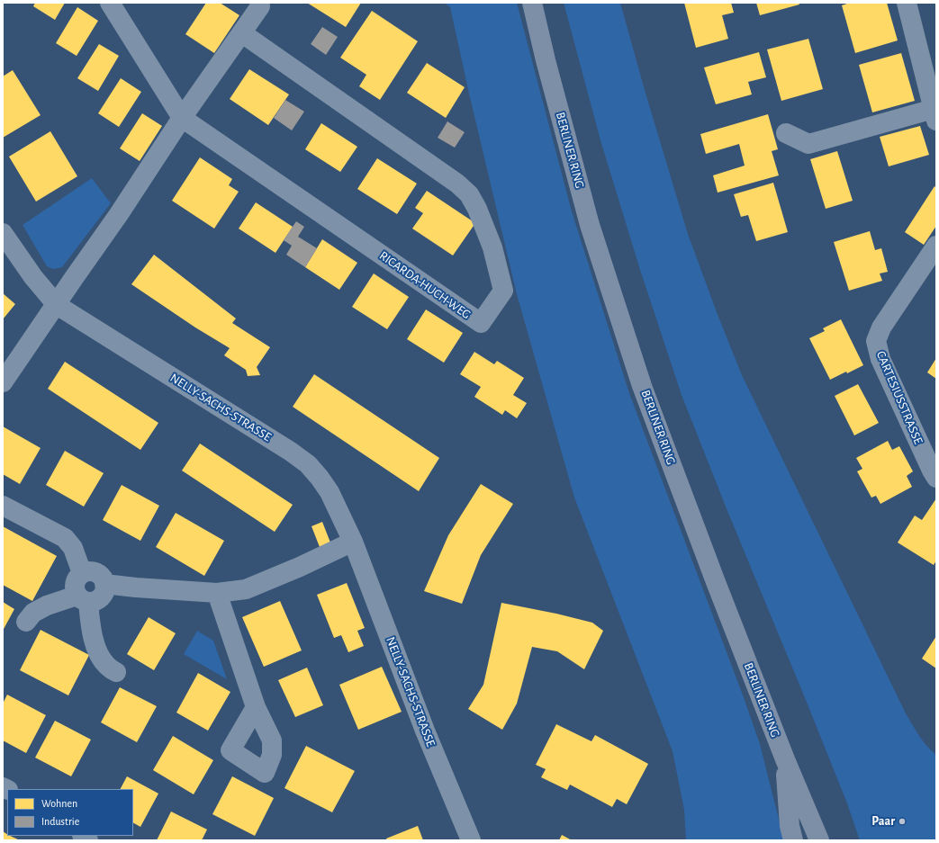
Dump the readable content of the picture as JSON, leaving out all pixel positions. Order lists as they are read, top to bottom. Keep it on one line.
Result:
{"streets":{"main road":["BERLINER RING"],"street":["RICARDA-HUCH-WEG","CARTESIUSSTRASSE","NELLY-SACHS-STRASSE"]},"places":["Paar"],"legend":["Wohnen","Industrie"]}
